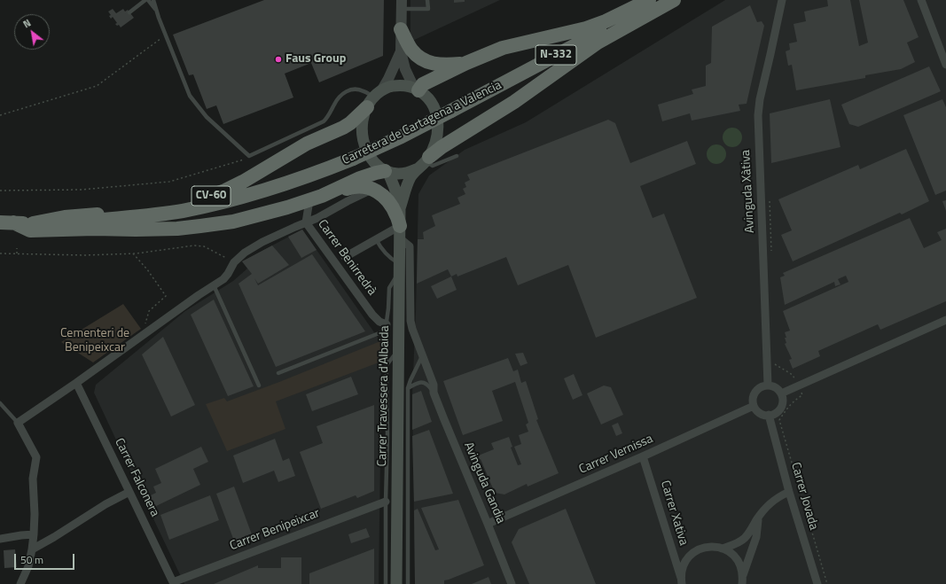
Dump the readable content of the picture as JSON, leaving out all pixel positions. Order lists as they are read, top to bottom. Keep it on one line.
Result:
{"streets":{"highway":["N-332","Carretera de Cartagena a Valencia","CV-60"],"main road":["Carrer Travessera d'Albaida"],"street":["Avinguda Xàtiva","Carrer Benirredrà","Carrer Vernissa","Carrer Falconera","Avinguda Gandia","Carrer Jovada","Carrer Xativa","Carrer Benipeixcar"]},"crossings":[["Carretera de Cartagena a Valencia","CV-60"],["Avinguda Xàtiva","Carrer Vernissa"],["Avinguda Xàtiva","Carrer Jovada"],["CV-60","Carrer Travessera d'Albaida"],["Carrer Travessera d'Albaida","Avinguda Gandia"],["Carrer Vernissa","Avinguda Gandia"],["Carrer Vernissa","Carrer Jovada"],["Carrer Vernissa","Carrer Xativa"],["Carrer Falconera","Carrer Benipeixcar"]],"parks":["Cementeri de Benipeixcar"],"places":["Faus Group"],"scale_bar":"50 m","north":"top left"}
